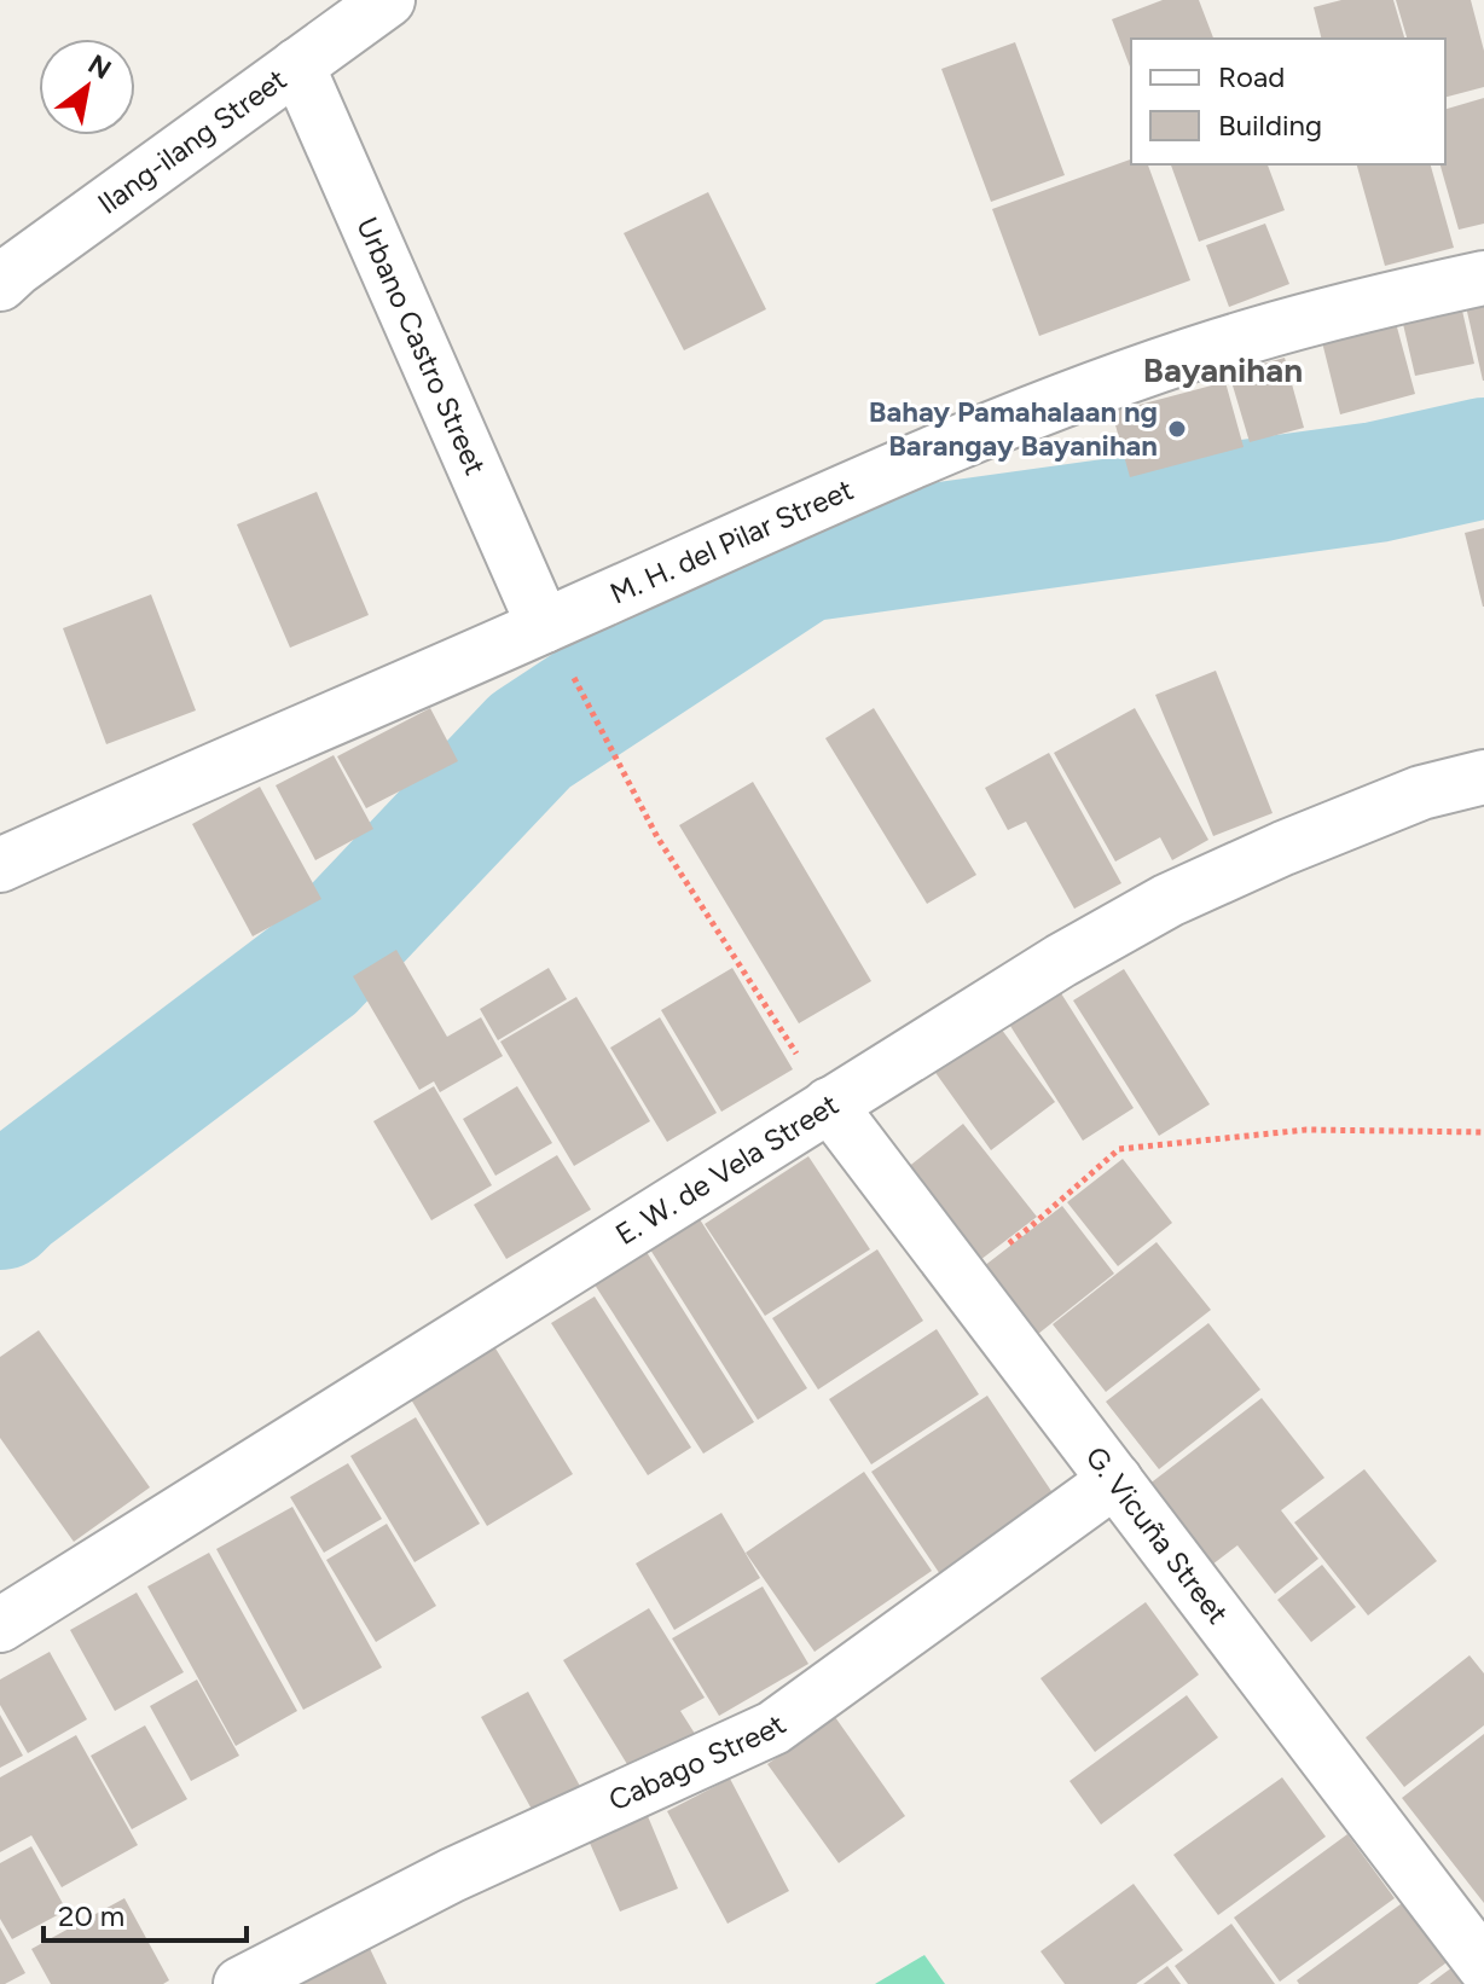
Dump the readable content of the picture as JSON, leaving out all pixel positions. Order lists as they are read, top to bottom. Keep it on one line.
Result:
{"streets":{"street":["Ilang-ilang Street","Urbano Castro Street","M. H. del Pilar Street","E. W. de Vela Street","G. Vicuña Street","Cabago Street"]},"crossings":[["Ilang-ilang Street","Urbano Castro Street"],["Urbano Castro Street","M. H. del Pilar Street"],["E. W. de Vela Street","G. Vicuña Street"],["G. Vicuña Street","Cabago Street"]],"districts":["Bayanihan"],"places":["Bahay Pamahalaan ng Barangay Bayanihan"],"legend":["Road","Building"],"scale_bar":"20 m","north":"top right"}
